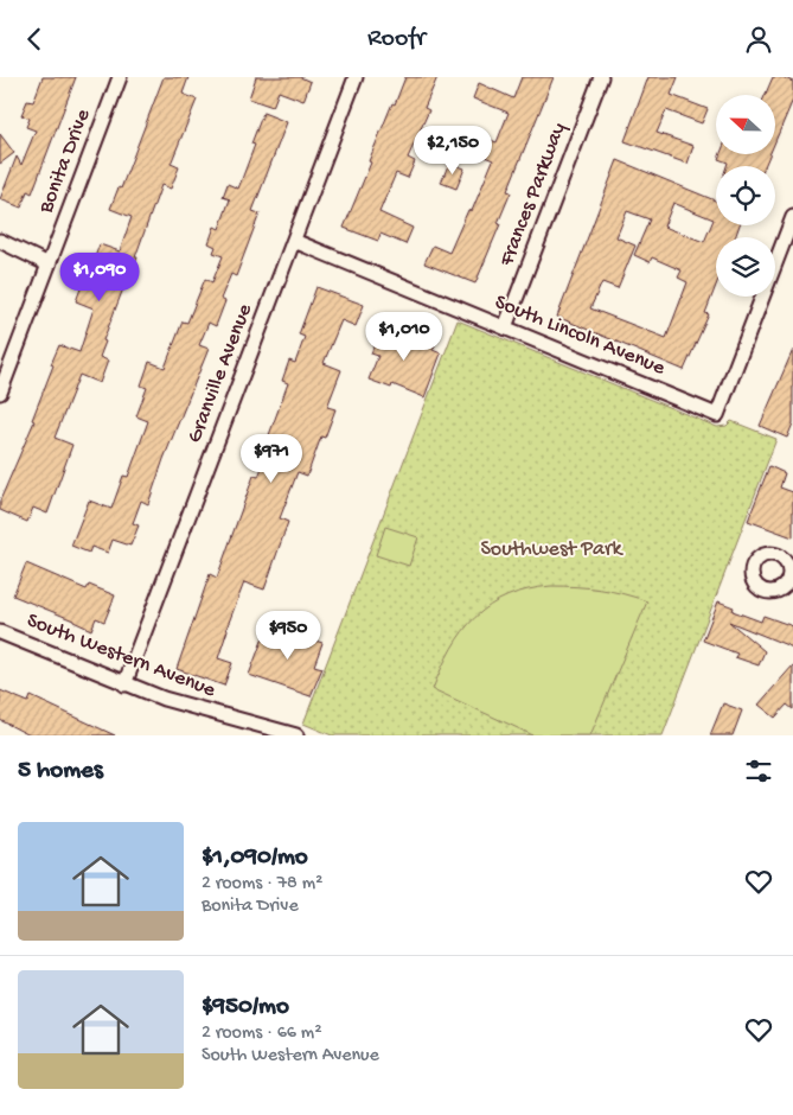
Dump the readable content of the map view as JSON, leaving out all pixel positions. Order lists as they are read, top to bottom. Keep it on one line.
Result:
{"streets":{"street":["Bonita Drive","Frances Parkway","South Lincoln Avenue","Granville Avenue","South Western Avenue"]},"crossings":[["Frances Parkway","South Lincoln Avenue"],["South Lincoln Avenue","Granville Avenue"],["Granville Avenue","South Western Avenue"]],"parks":["Southwest Park"],"north":"left","page":{"header":"Roofr","price":["$2,150","$1,090","$1,010","$971","$950"],"heading":"5 homes","list":[{"name":"$1,090/mo","note":"2 rooms · 78 m² · Bonita Drive"},{"name":"$950/mo","note":"2 rooms · 66 m² · South Western Avenue"}]}}
